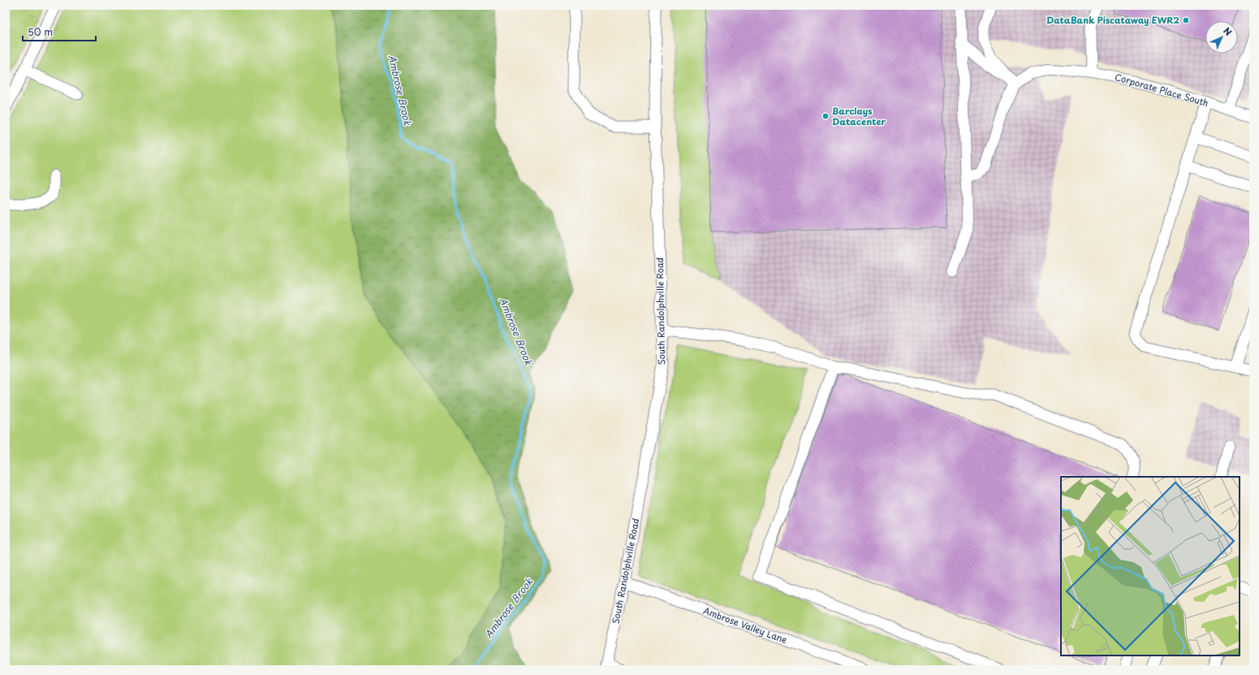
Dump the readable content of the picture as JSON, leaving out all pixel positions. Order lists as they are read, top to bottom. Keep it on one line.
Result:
{"streets":{"street":["Corporate Place South","South Randolphville Road","Ambrose Valley Lane"]},"crossings":[["South Randolphville Road","Ambrose Valley Lane"]],"water":["Ambrose Brook"],"places":["DataBank Piscataway EWR2","Barclays Datacenter"],"scale_bar":"50 m","north":"top right"}
